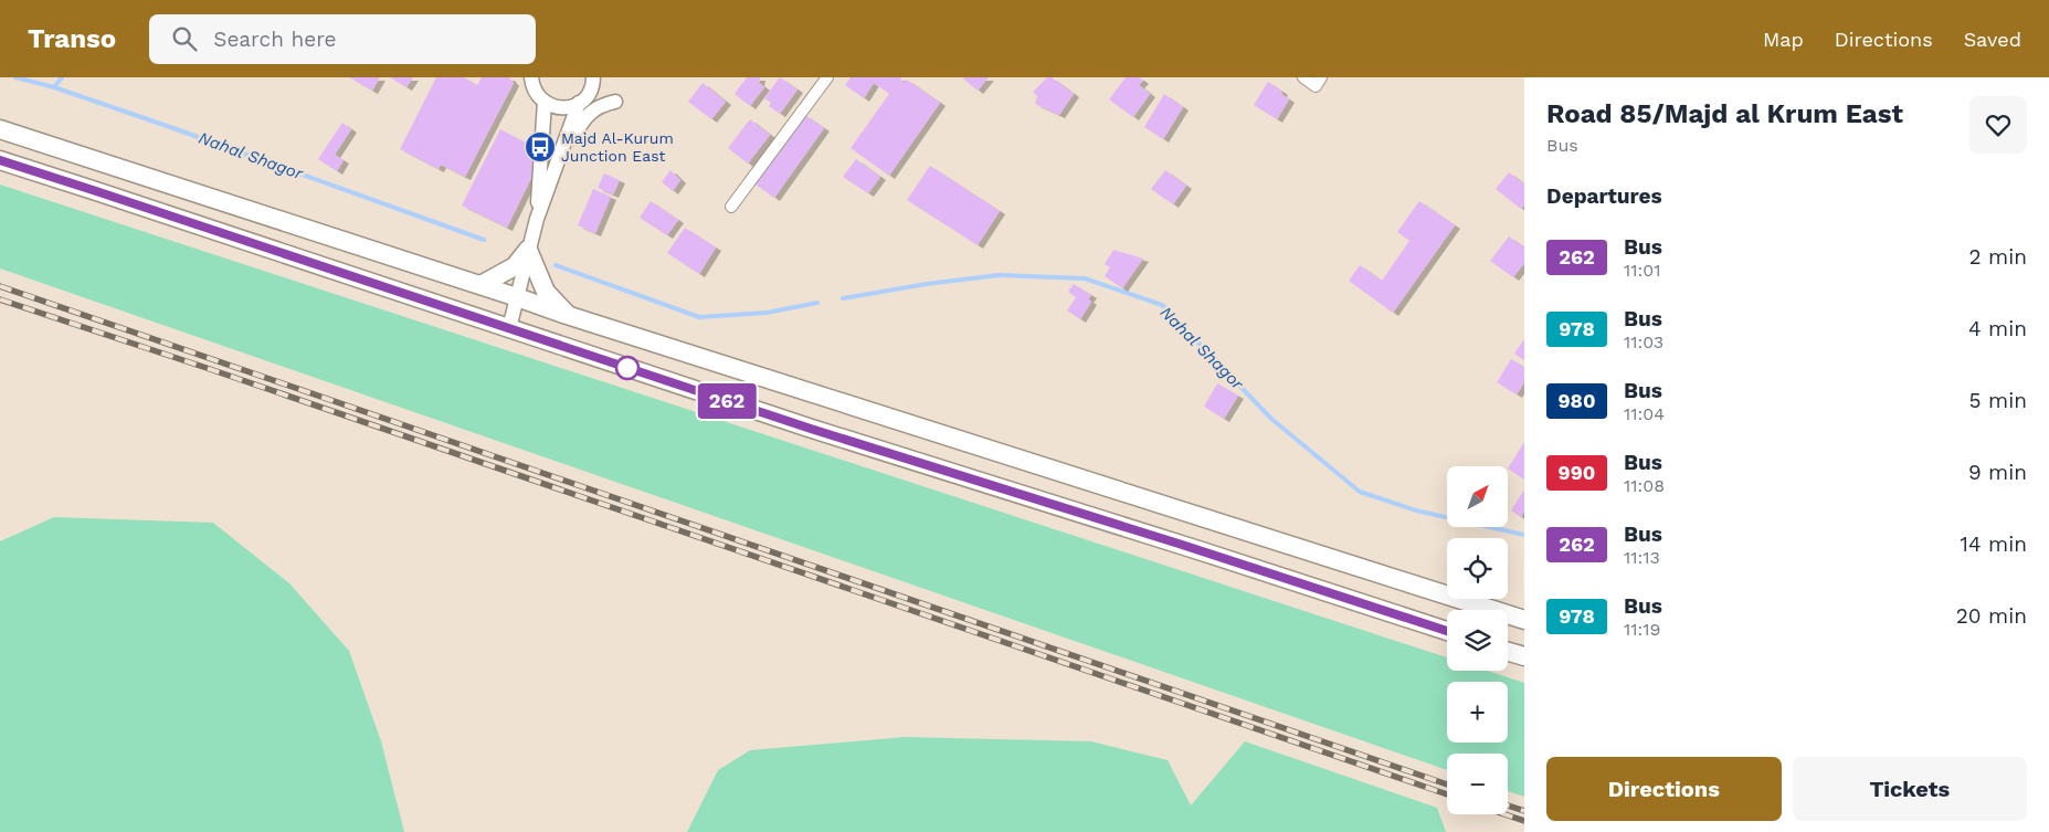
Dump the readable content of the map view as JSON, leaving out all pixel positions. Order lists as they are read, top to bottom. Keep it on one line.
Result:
{"water":["Nahal Shagor"],"places":{"bus stop":["Majd Al-Kurum Junction East"]},"lines":["bus line 262"],"north":"top right","page":{"header":"Transo","search":"Search here","nav":["Map","Directions","Saved"],"on_map":"262","heading":[["Road 85/Majd al Krum East","Bus"],"Departures"],"list":[{"mark":"262","name":"Bus","note":"11:01","value":"2 min"},{"mark":"978","name":"Bus","note":"11:03","value":"4 min"},{"mark":"980","name":"Bus","note":"11:04","value":"5 min"},{"mark":"990","name":"Bus","note":"11:08","value":"9 min"},{"mark":"262","name":"Bus","note":"11:13","value":"14 min"},{"mark":"978","name":"Bus","note":"11:19","value":"20 min"}],"map_buttons":["+","−"],"buttons":["Directions","Tickets"]}}
